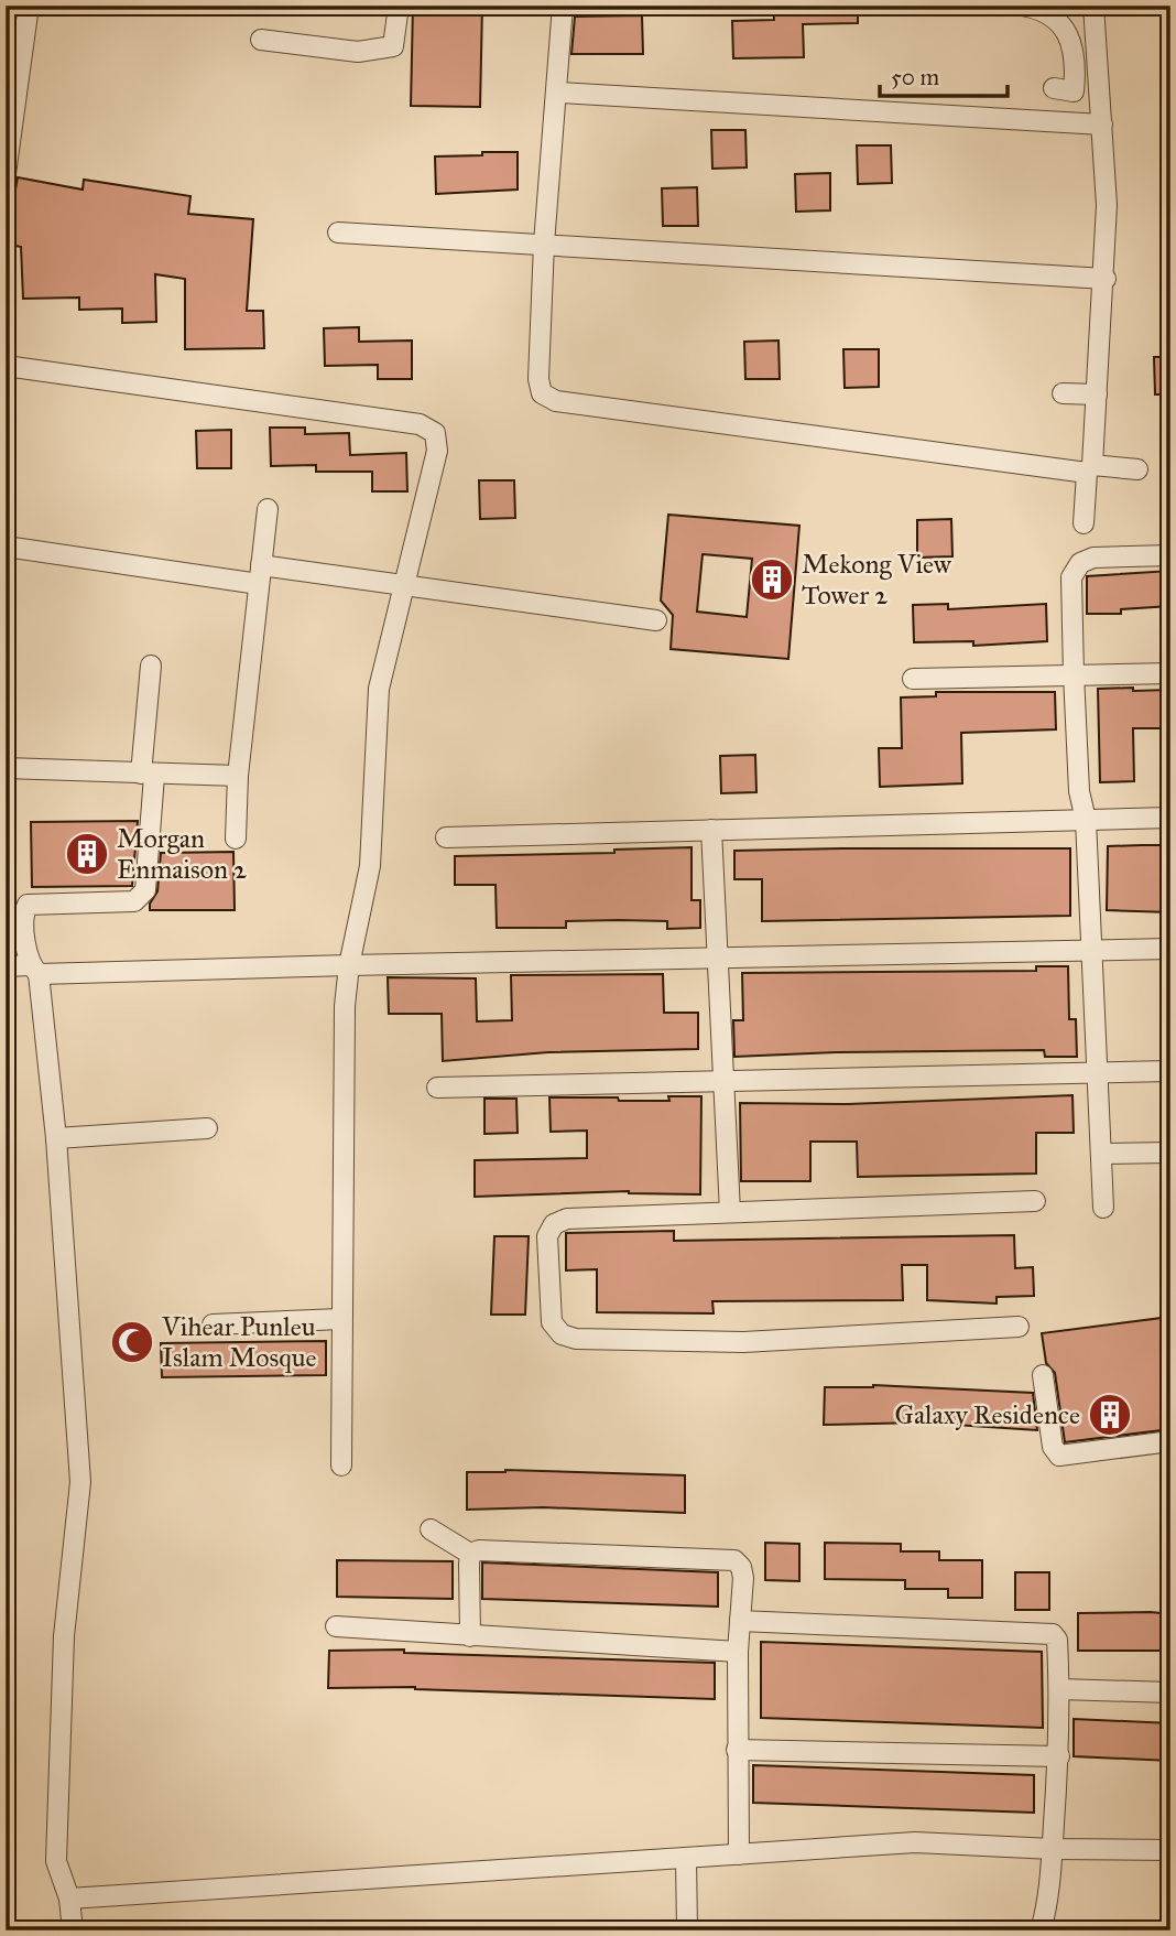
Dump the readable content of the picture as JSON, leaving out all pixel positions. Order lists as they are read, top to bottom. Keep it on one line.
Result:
{"places":{"building":["Mekong View Tower 2","Morgan Enmaison 2","Galaxy Residence"],"mosque":["Vihear Punleu Islam Mosque"]},"scale_bar":"50 m"}
